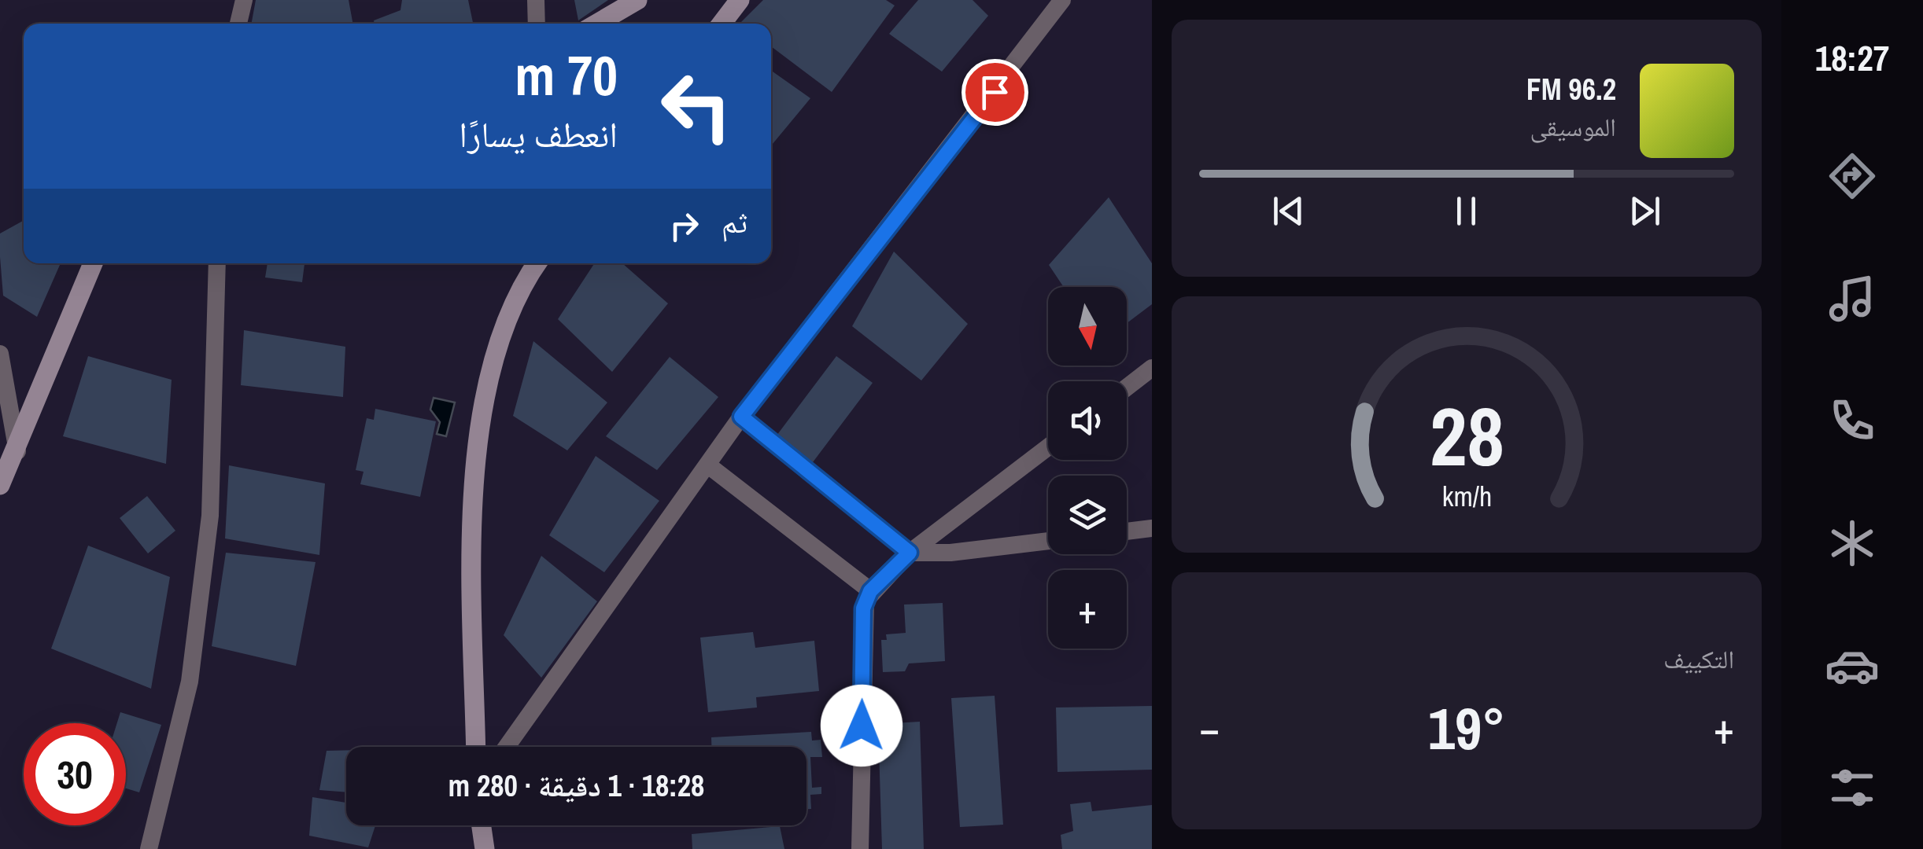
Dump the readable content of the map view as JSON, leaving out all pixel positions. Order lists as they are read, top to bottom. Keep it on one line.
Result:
{"north":"bottom","page":{"tabs":"18:27","turn":["70 m","انعطف يسارًا"],"song":["96.2 FM","الموسيقى"],"then":"ثم","map_buttons":"+","tile":"التكييف","heat":["−","19°","+"],"limit":"30","trip":"18:28 · 1 دقيقة · 280 m","gauge":["28","km/h"]}}
